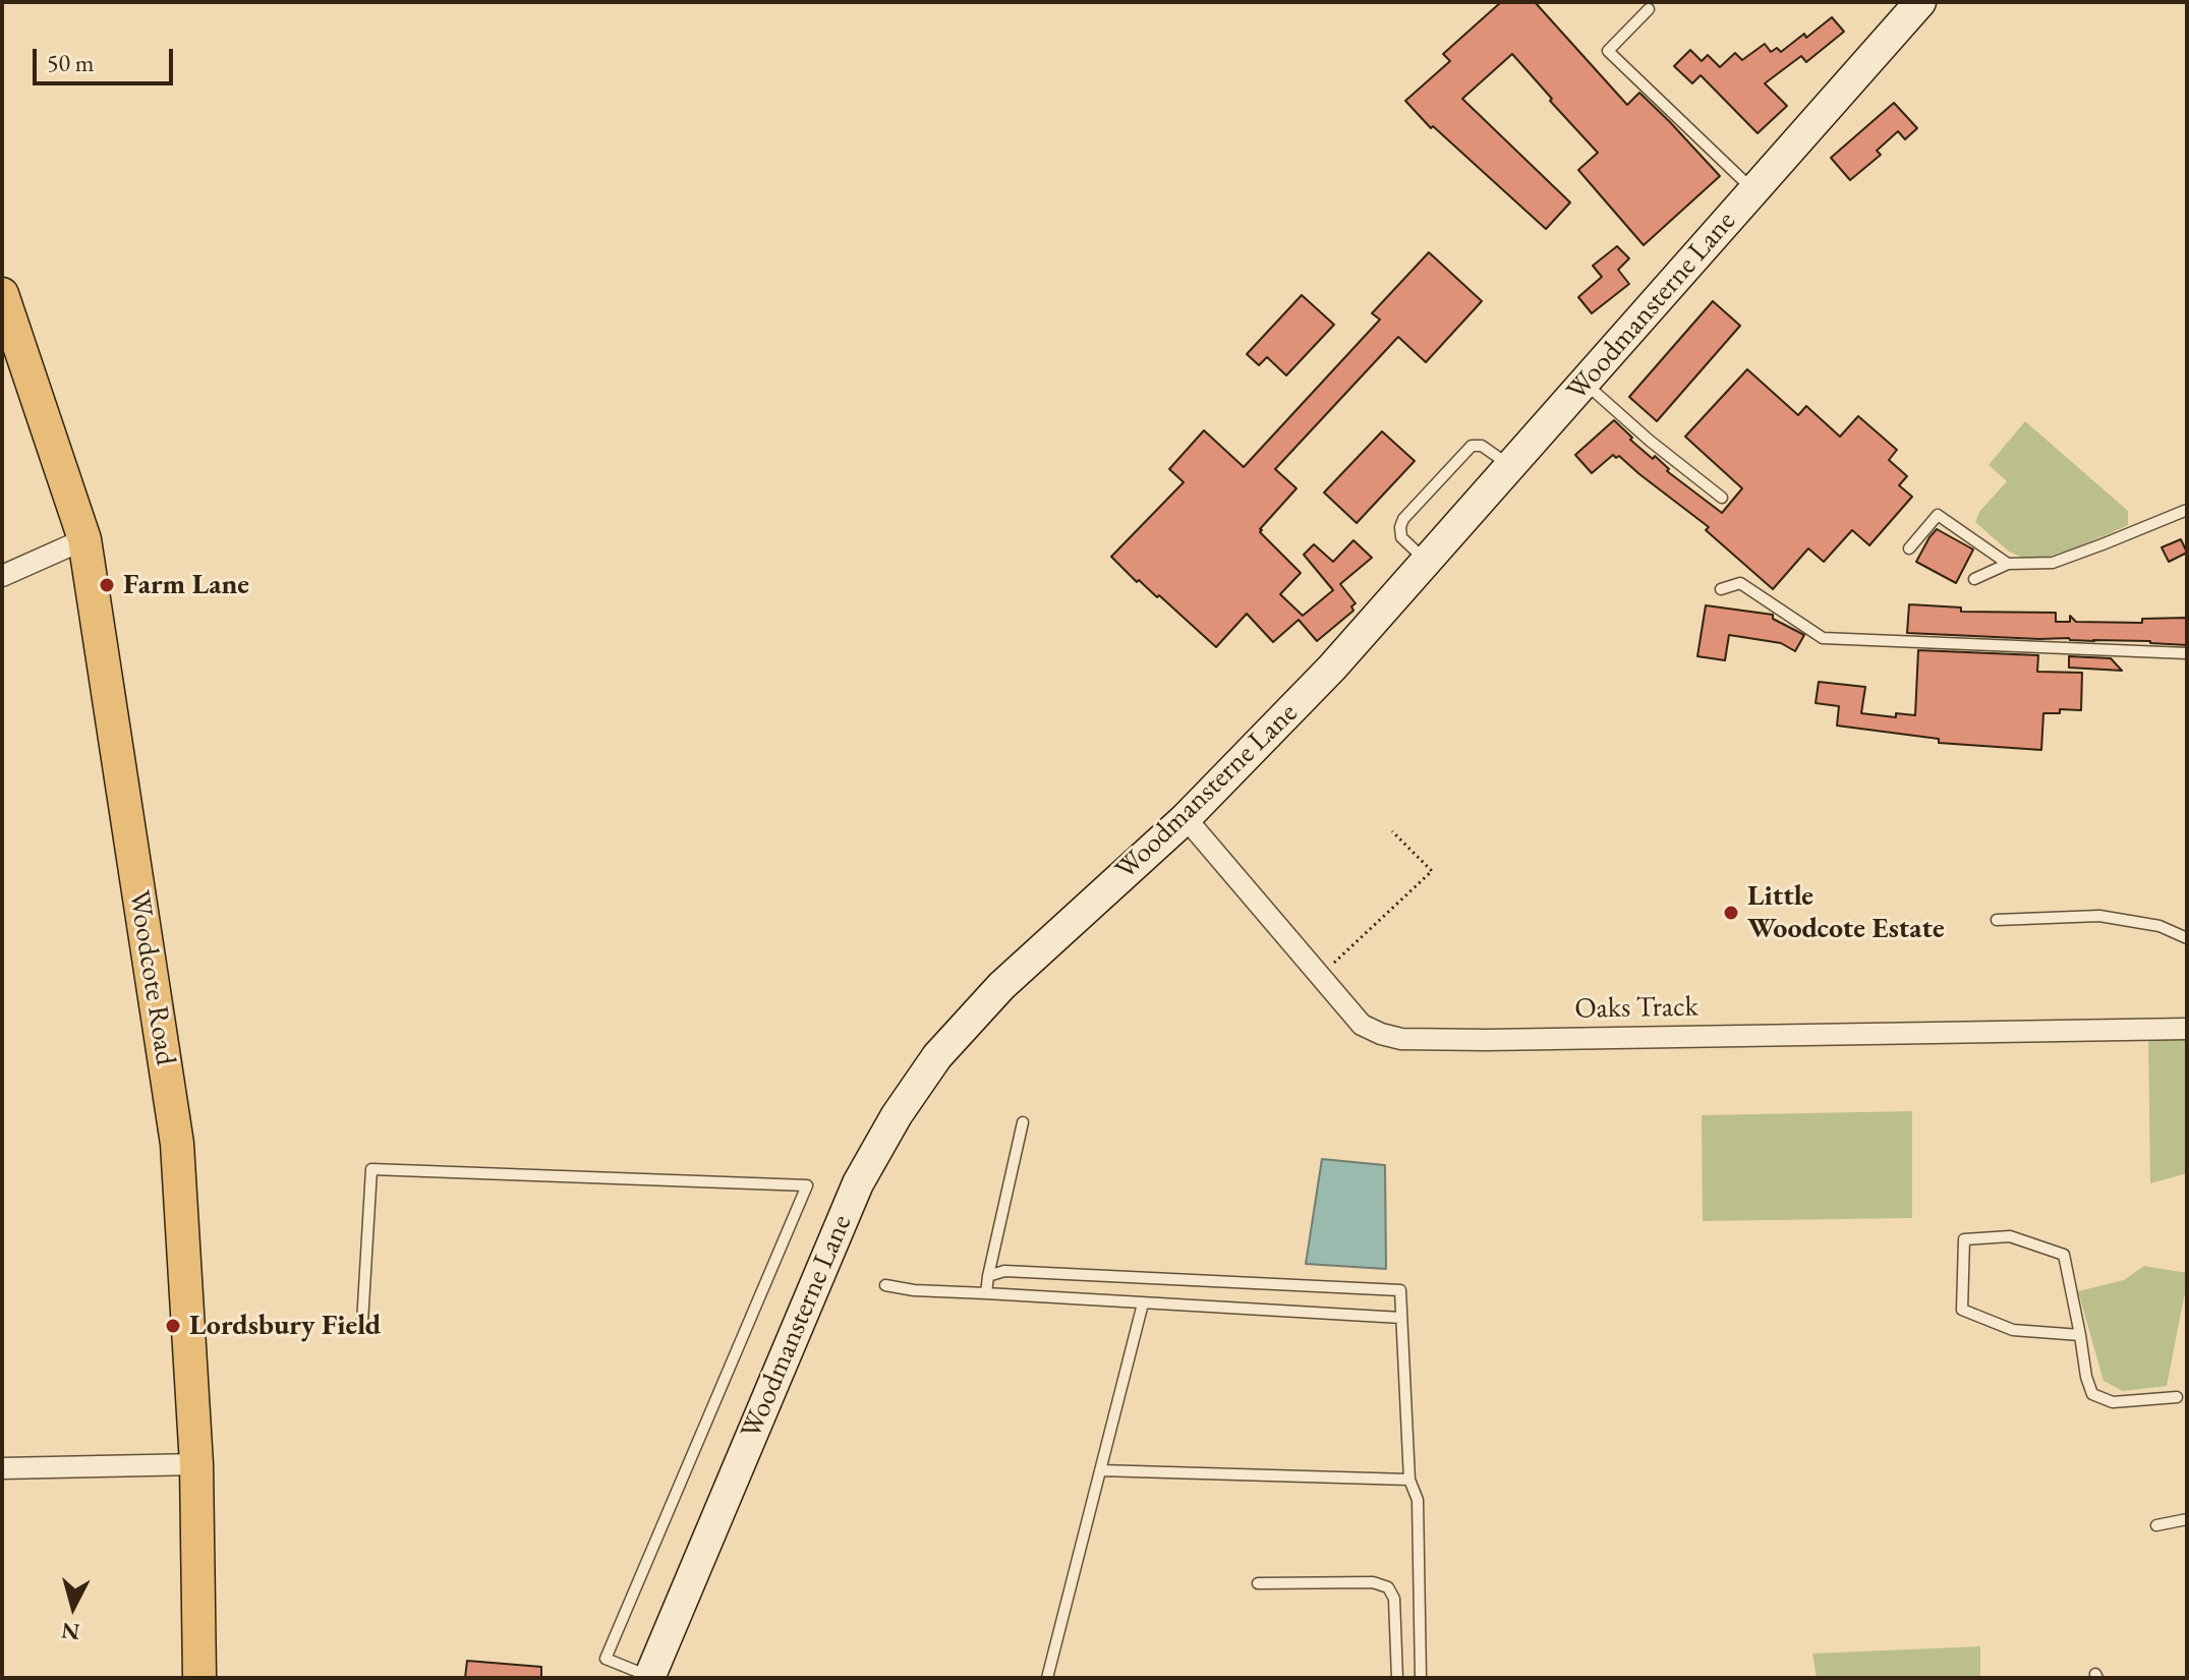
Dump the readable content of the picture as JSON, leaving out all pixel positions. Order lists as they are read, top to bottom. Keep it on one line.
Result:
{"streets":{"main road":["Woodcote Road"],"street":["Woodmansterne Lane","Oaks Track"]},"crossings":[["Woodmansterne Lane","Oaks Track"]],"places":["Farm Lane","Little Woodcote Estate","Lordsbury Field"],"scale_bar":"50 m","north":"bottom"}
